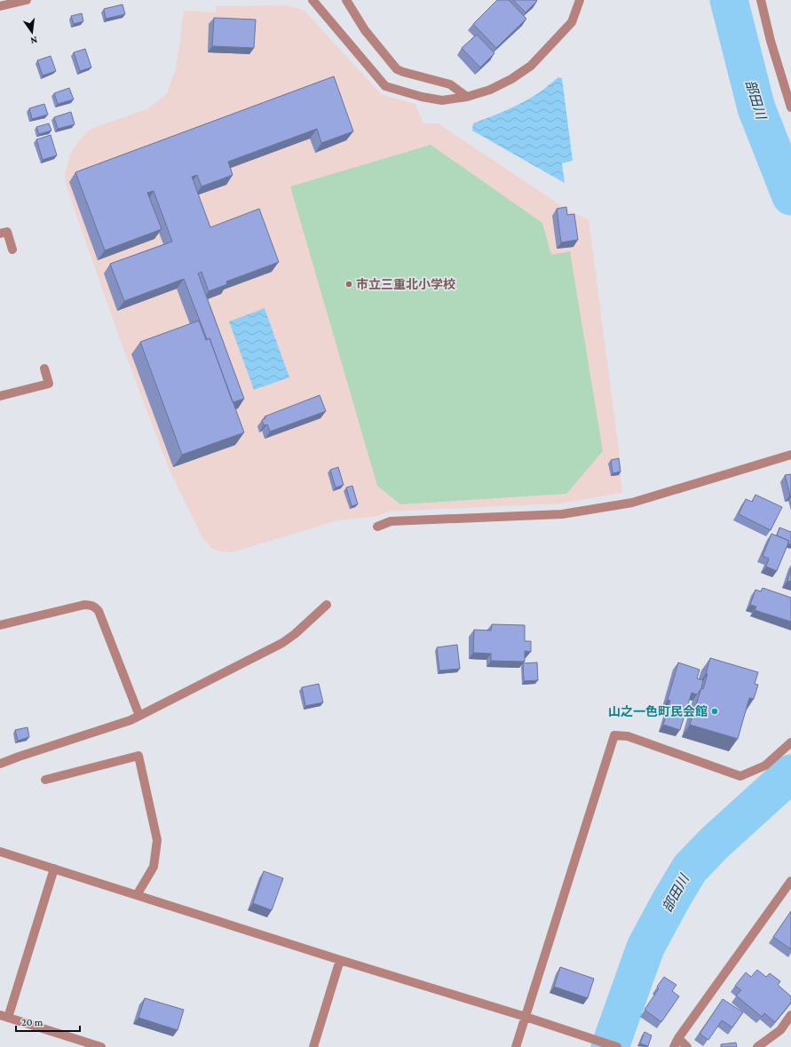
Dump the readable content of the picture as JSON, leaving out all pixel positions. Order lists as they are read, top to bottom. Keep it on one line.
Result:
{"water":["部田川"],"places":["市立三重北小学校","山之一色町民会館"],"scale_bar":"20 m","north":"bottom"}
